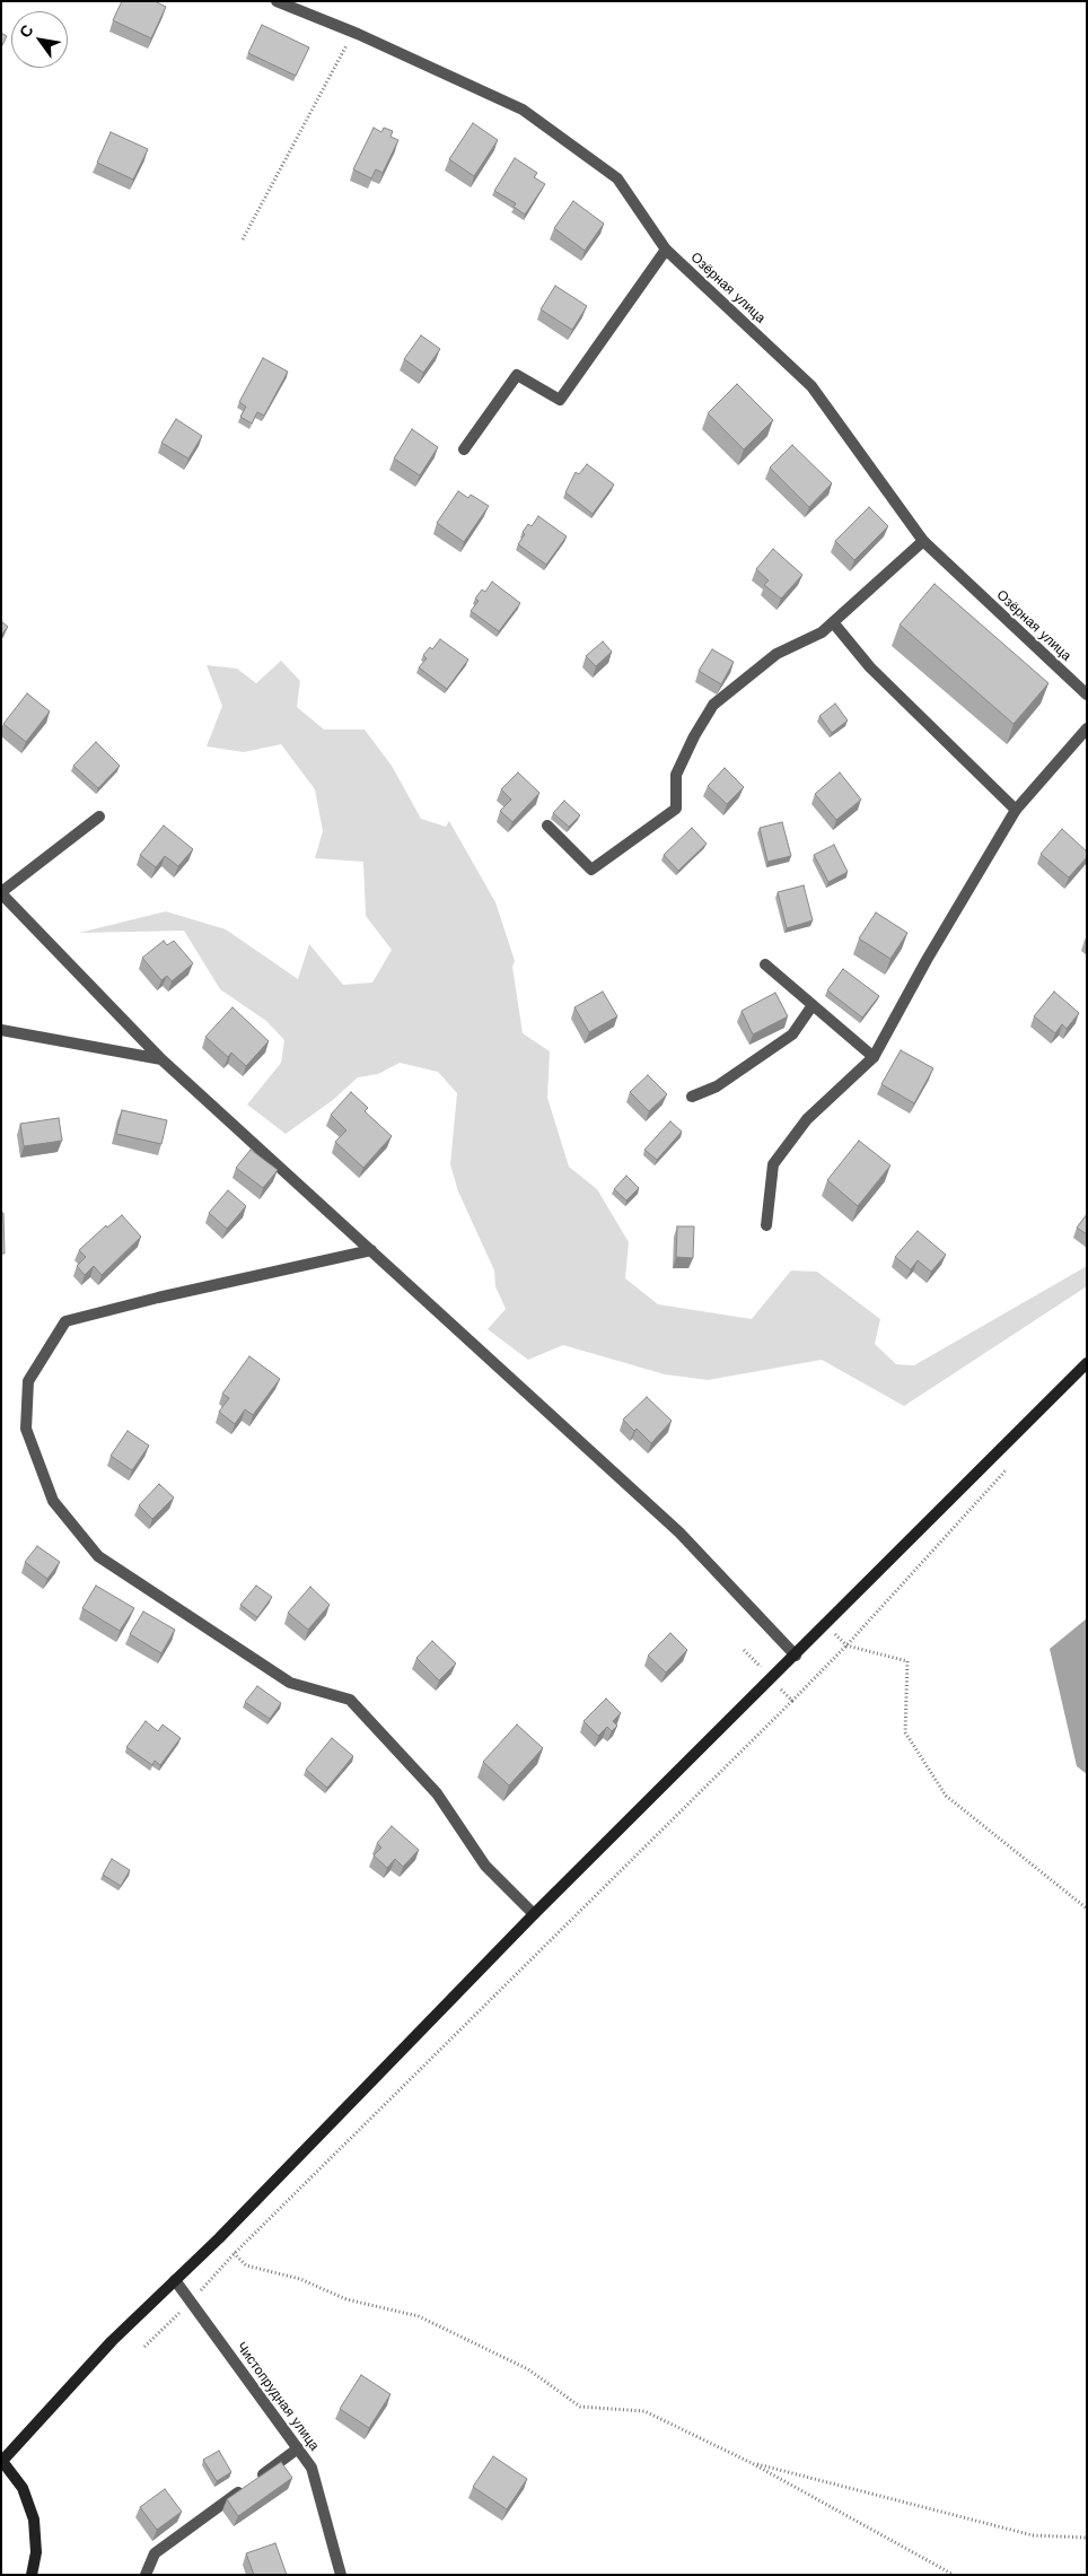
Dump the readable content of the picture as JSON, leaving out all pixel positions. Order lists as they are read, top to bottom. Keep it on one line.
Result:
{"streets":{"street":["Озёрная улица","Чистопрудная улица"]},"north":"top left"}
